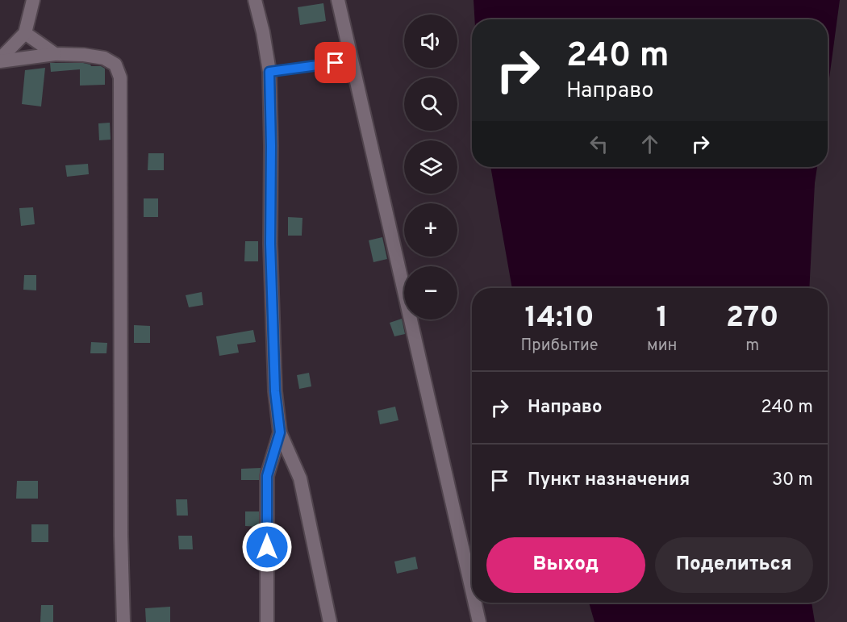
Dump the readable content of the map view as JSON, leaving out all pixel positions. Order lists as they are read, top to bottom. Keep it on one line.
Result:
{"page":{"map_buttons":["+","−"],"turn":["240 m","Направо"],"eta":["14:10","Прибытие","1","мин","270","m"],"list":[{"name":"Направо","value":"240 m"},{"name":"Пункт назначения","value":"30 m"}],"buttons":["Выход","Поделиться"]}}
